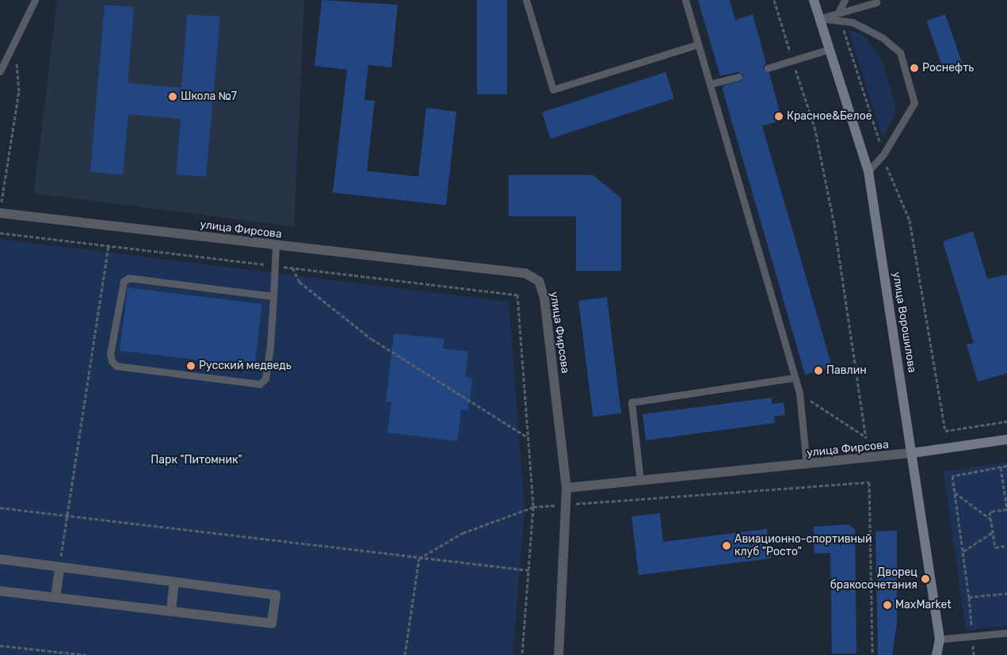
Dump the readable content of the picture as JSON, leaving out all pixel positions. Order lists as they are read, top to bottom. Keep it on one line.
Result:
{"streets":{"main road":["улица Ворошилова"],"street":["улица Фирсова"]},"crossings":[["улица Фирсова","улица Ворошилова"]],"parks":["Парк \"Питомник\""],"places":["Роснефть","Школа №7","Красное&Белое","Русский медведь","Павлин","Авиационно-спортивный клуб \"Росто\"","Дворец бракосочетания","MaxMarket"]}
